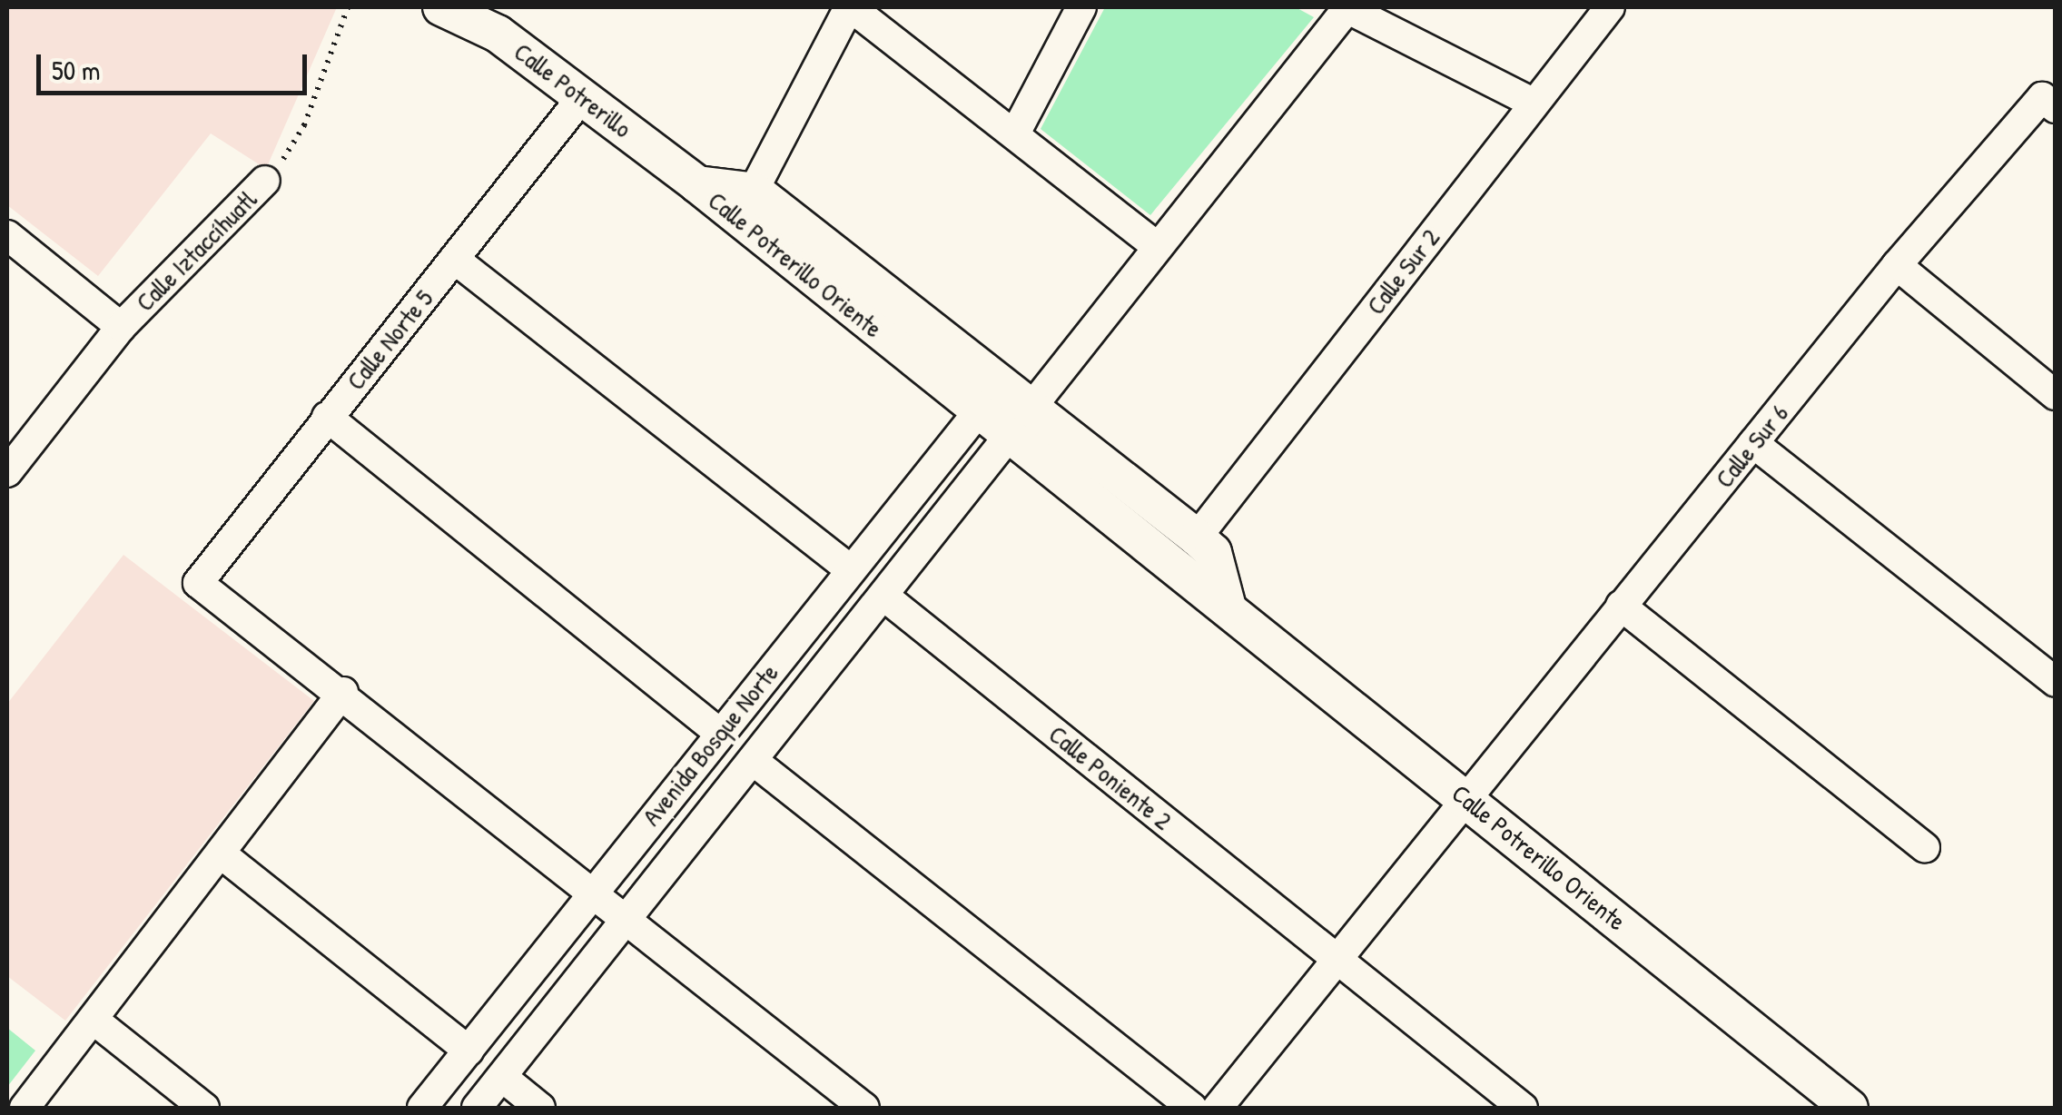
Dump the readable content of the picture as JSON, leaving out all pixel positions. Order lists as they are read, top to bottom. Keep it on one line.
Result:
{"streets":{"street":["Calle Potrerillo","Calle Iztaccíhuatl","Calle Potrerillo Oriente","Calle Sur 2","Calle Norte 5","Calle Sur 6","Avenida Bosque Norte","Calle Poniente 2"]},"crossings":[["Calle Potrerillo","Calle Potrerillo Oriente"],["Calle Potrerillo","Calle Norte 5"],["Calle Potrerillo Oriente","Calle Sur 2"],["Calle Potrerillo Oriente","Calle Sur 6"],["Calle Potrerillo Oriente","Avenida Bosque Norte"],["Calle Sur 6","Calle Poniente 2"],["Avenida Bosque Norte","Calle Poniente 2"]],"scale_bar":"50 m"}
